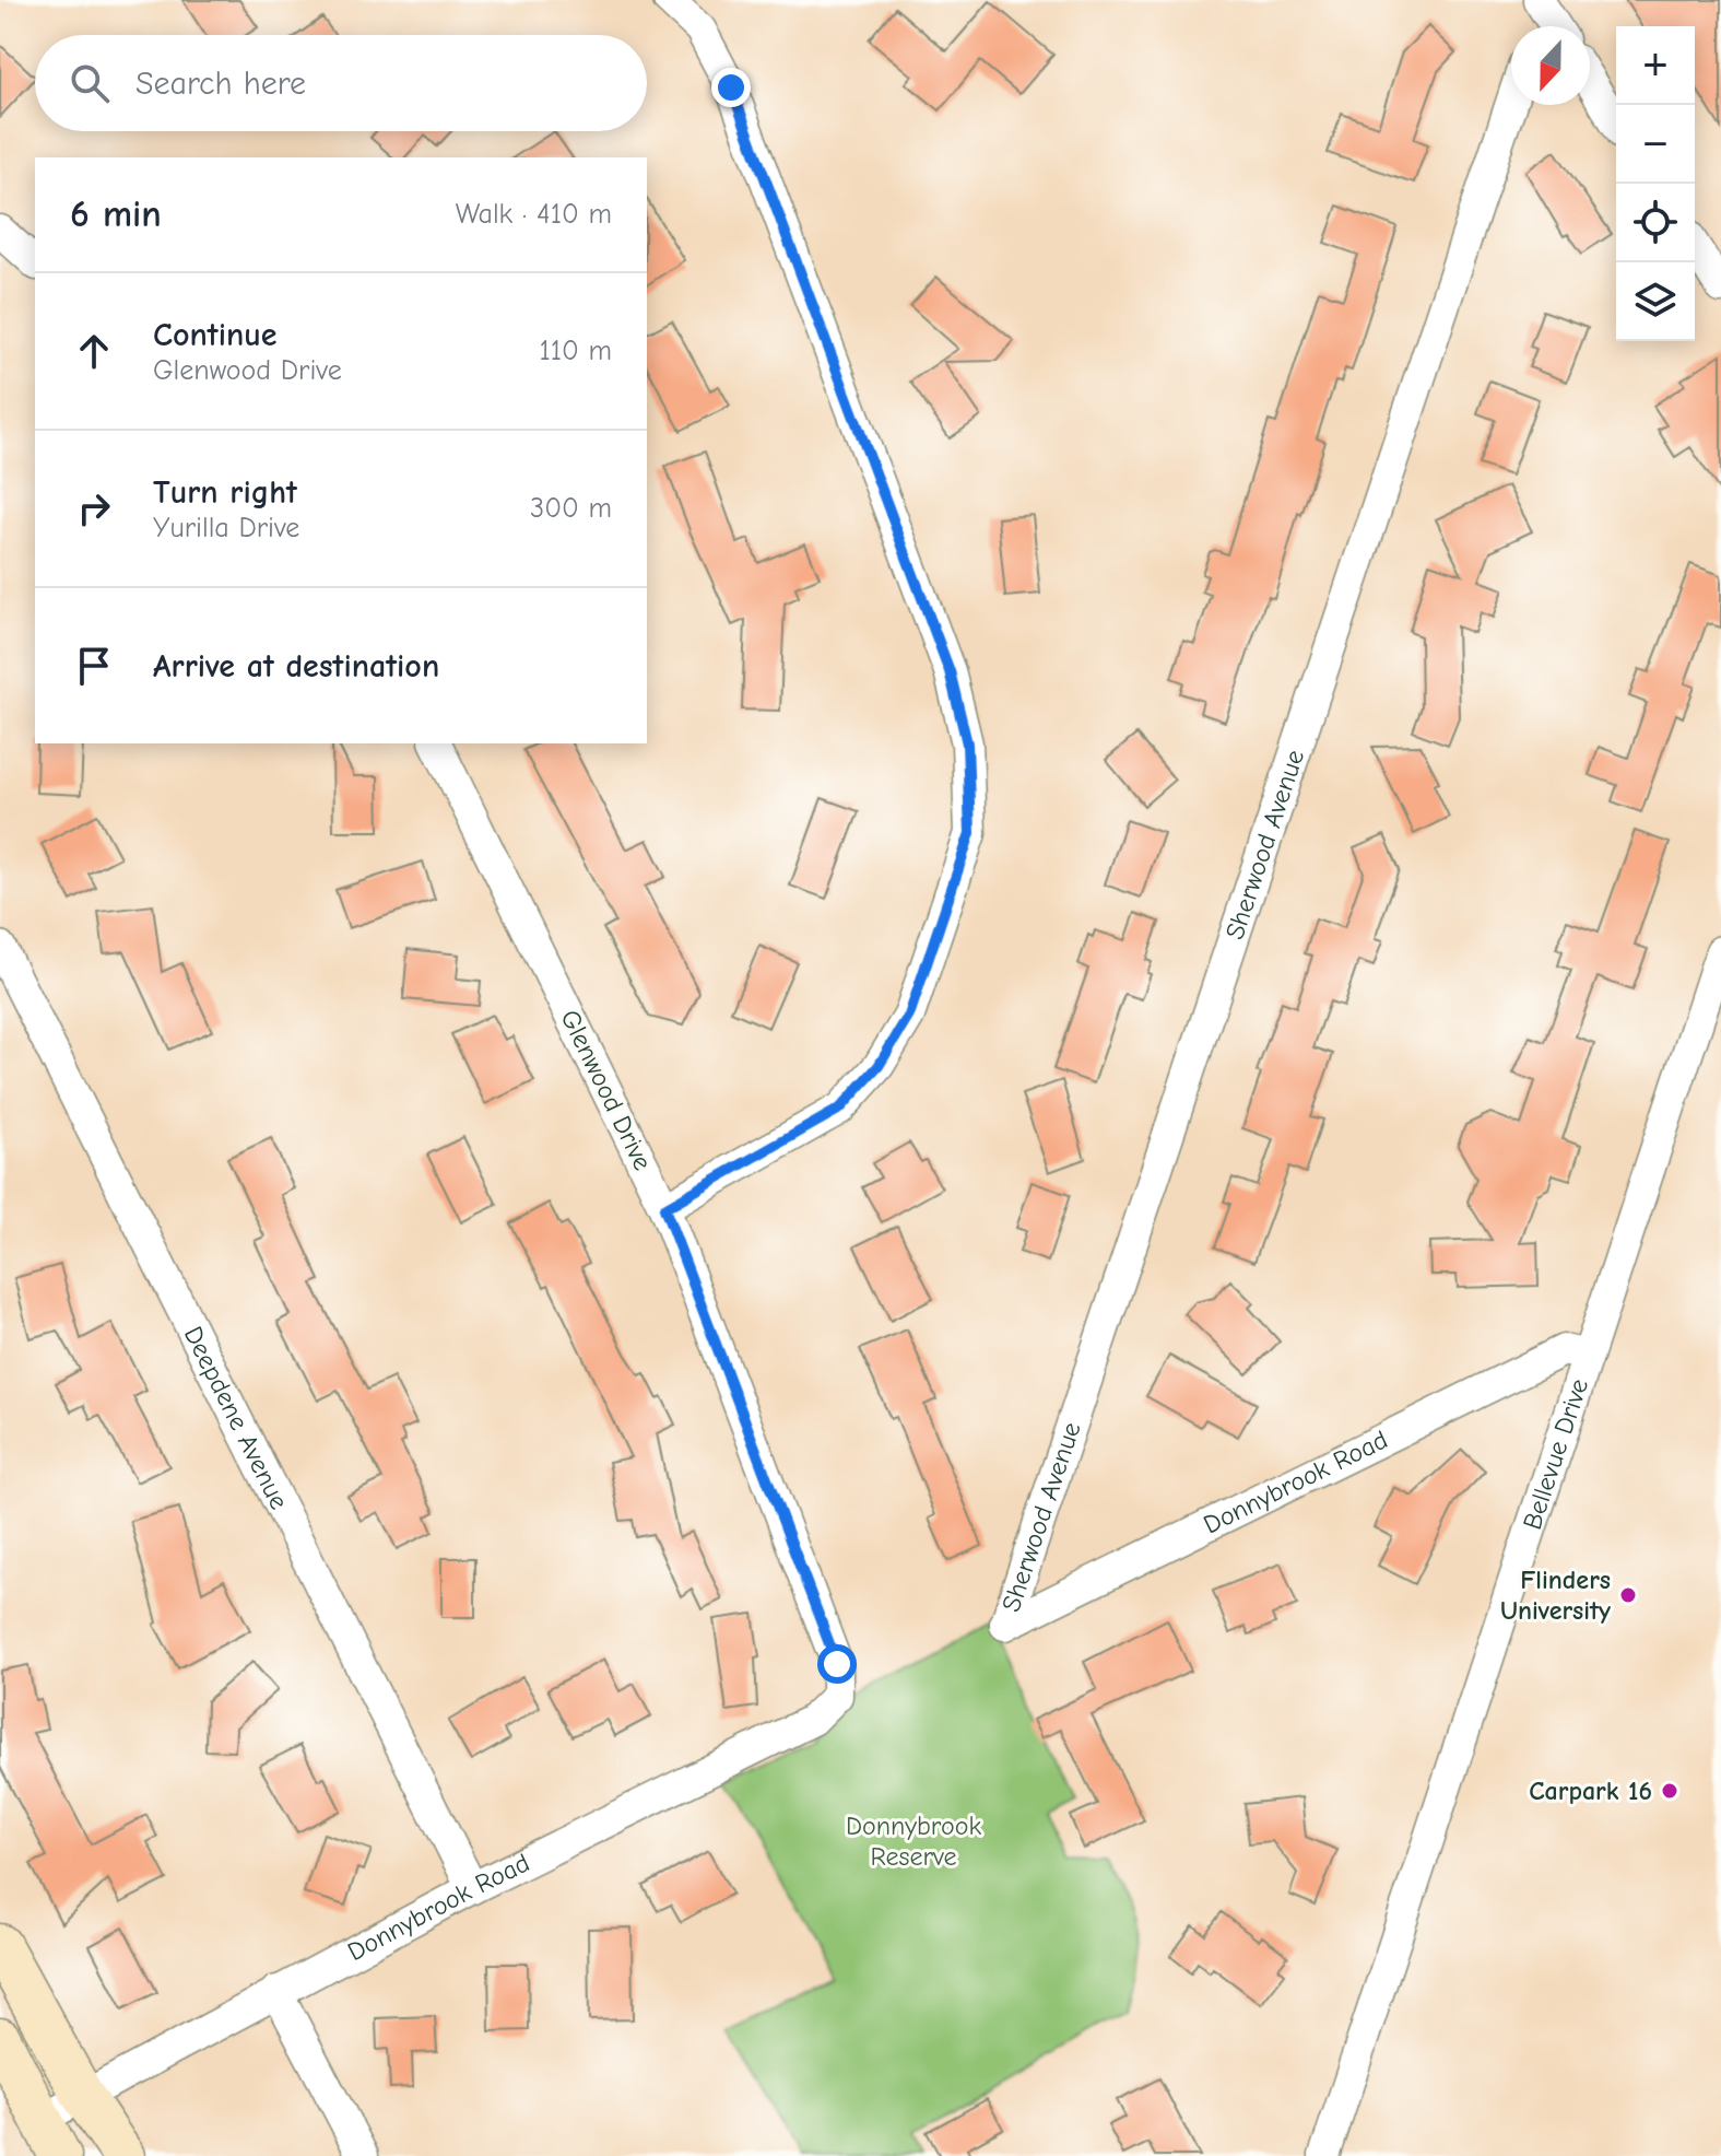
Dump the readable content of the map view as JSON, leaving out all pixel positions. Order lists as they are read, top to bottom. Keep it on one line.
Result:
{"streets":{"street":["Sherwood Avenue","Glenwood Drive","Deepdene Avenue","Bellevue Drive","Donnybrook Road"]},"crossings":[["Sherwood Avenue","Donnybrook Road"],["Glenwood Drive","Donnybrook Road"],["Deepdene Avenue","Donnybrook Road"],["Bellevue Drive","Donnybrook Road"]],"parks":["Donnybrook Reserve"],"places":["Flinders University","Carpark 16"],"north":"bottom","page":{"map_buttons":["+","−"],"search":"Search here","heading":["6 min","Walk · 410 m"],"list":[["Continue","Glenwood Drive","110 m"],["Turn right","Yurilla Drive","300 m"],"Arrive at destination"]}}
